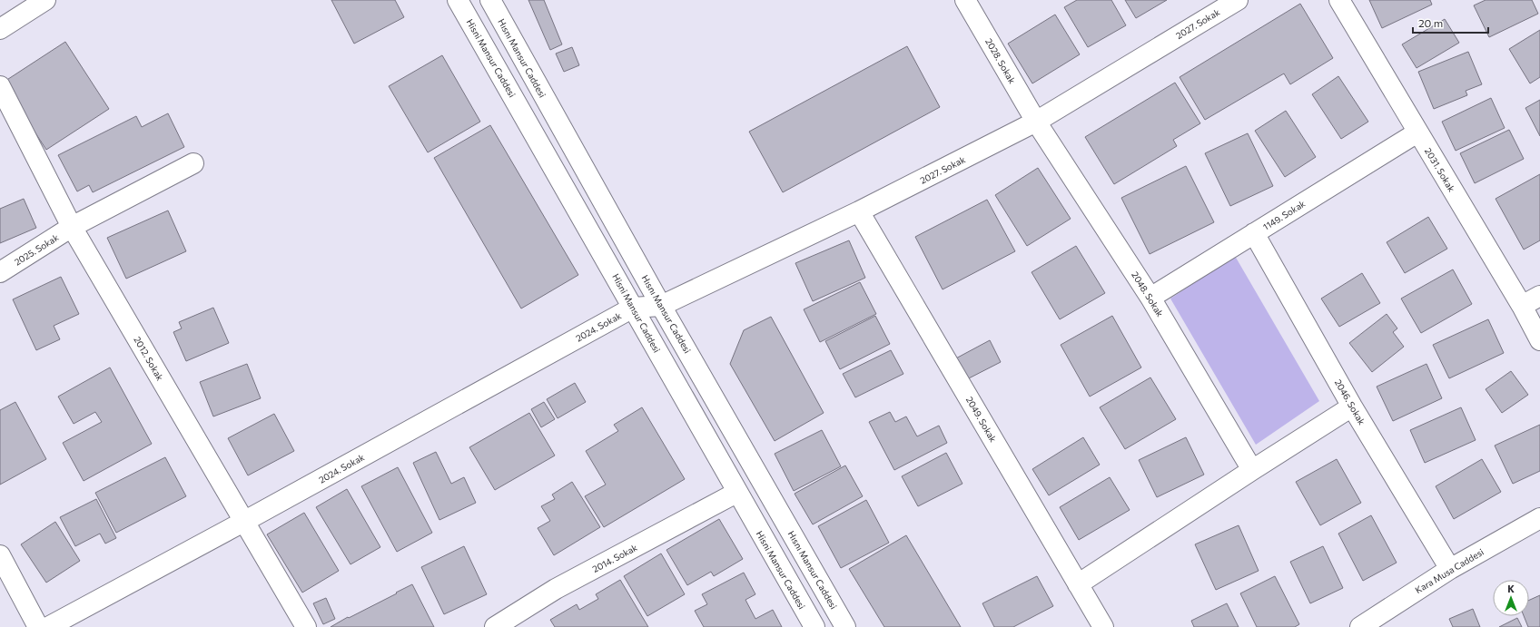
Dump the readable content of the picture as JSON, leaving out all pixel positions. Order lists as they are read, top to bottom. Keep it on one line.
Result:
{"streets":{"street":["2027. Sokak","Hisni Mansur Caddesi","Hısnı Mansur Caddesi","2028. Sokak","2031. Sokak","1149. Sokak","2025. Sokak","2048. Sokak","2024. Sokak","2012. Sokak","2046. Sokak","2049. Sokak","2014. Sokak","Kara Musa Caddesi"]},"crossings":[["2027. Sokak","Hisni Mansur Caddesi"],["2027. Sokak","Hısnı Mansur Caddesi"],["2027. Sokak","2028. Sokak"],["2027. Sokak","2048. Sokak"],["2027. Sokak","2024. Sokak"],["2027. Sokak","2049. Sokak"],["Hisni Mansur Caddesi","2024. Sokak"],["Hisni Mansur Caddesi","2014. Sokak"],["2028. Sokak","2048. Sokak"],["2031. Sokak","1149. Sokak"],["1149. Sokak","2048. Sokak"],["1149. Sokak","2046. Sokak"],["2025. Sokak","2012. Sokak"],["2024. Sokak","2012. Sokak"],["2046. Sokak","Kara Musa Caddesi"]],"scale_bar":"20 m","north":"top"}
